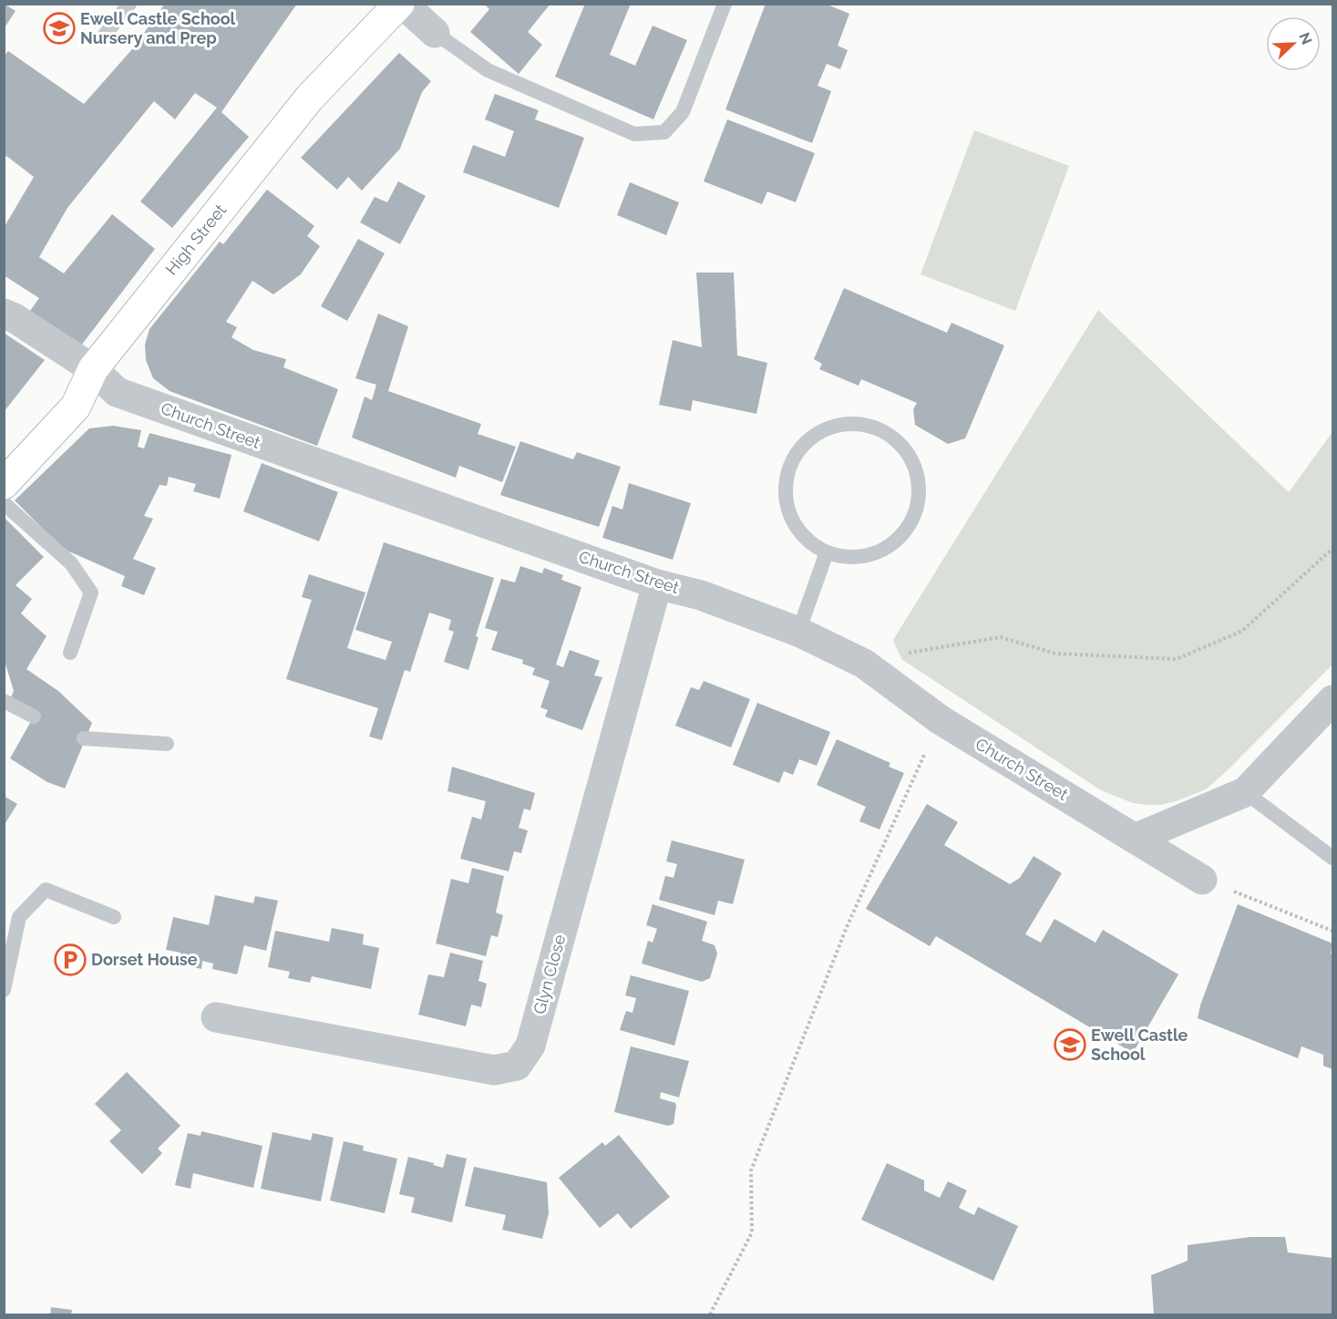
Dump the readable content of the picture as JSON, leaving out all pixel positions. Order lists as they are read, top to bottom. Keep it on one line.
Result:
{"streets":{"main road":["High Street"],"street":["Church Street","Glyn Close"]},"crossings":[["High Street","Church Street"],["Church Street","Glyn Close"]],"places":{"school or university":["Ewell Castle School Nursery and Prep","Ewell Castle School"],"parking":["Dorset House"]},"north":"top right"}
